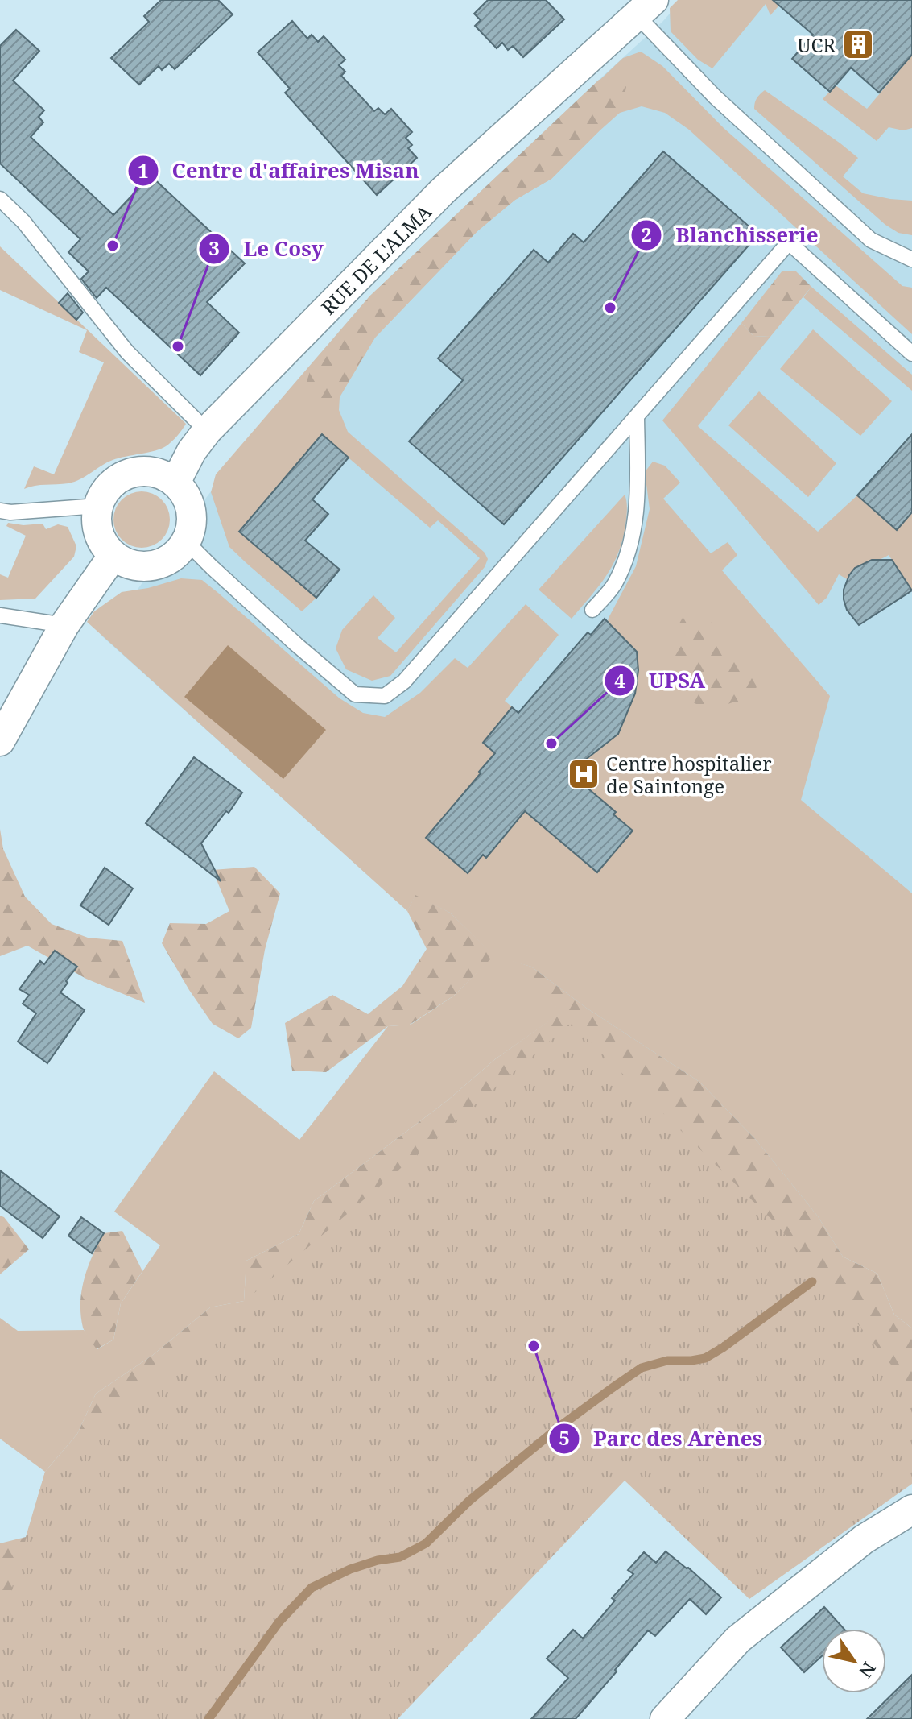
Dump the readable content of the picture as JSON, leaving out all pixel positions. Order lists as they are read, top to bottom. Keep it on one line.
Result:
{"streets":{"street":["RUE DE L'ALMA"]},"places":{"building":["UCR"],"other":["Centre d'affaires Misan","Blanchisserie","Le Cosy","UPSA","Parc des Arènes"],"hospital":["Centre hospitalier de Saintonge"]},"north":"bottom right"}
